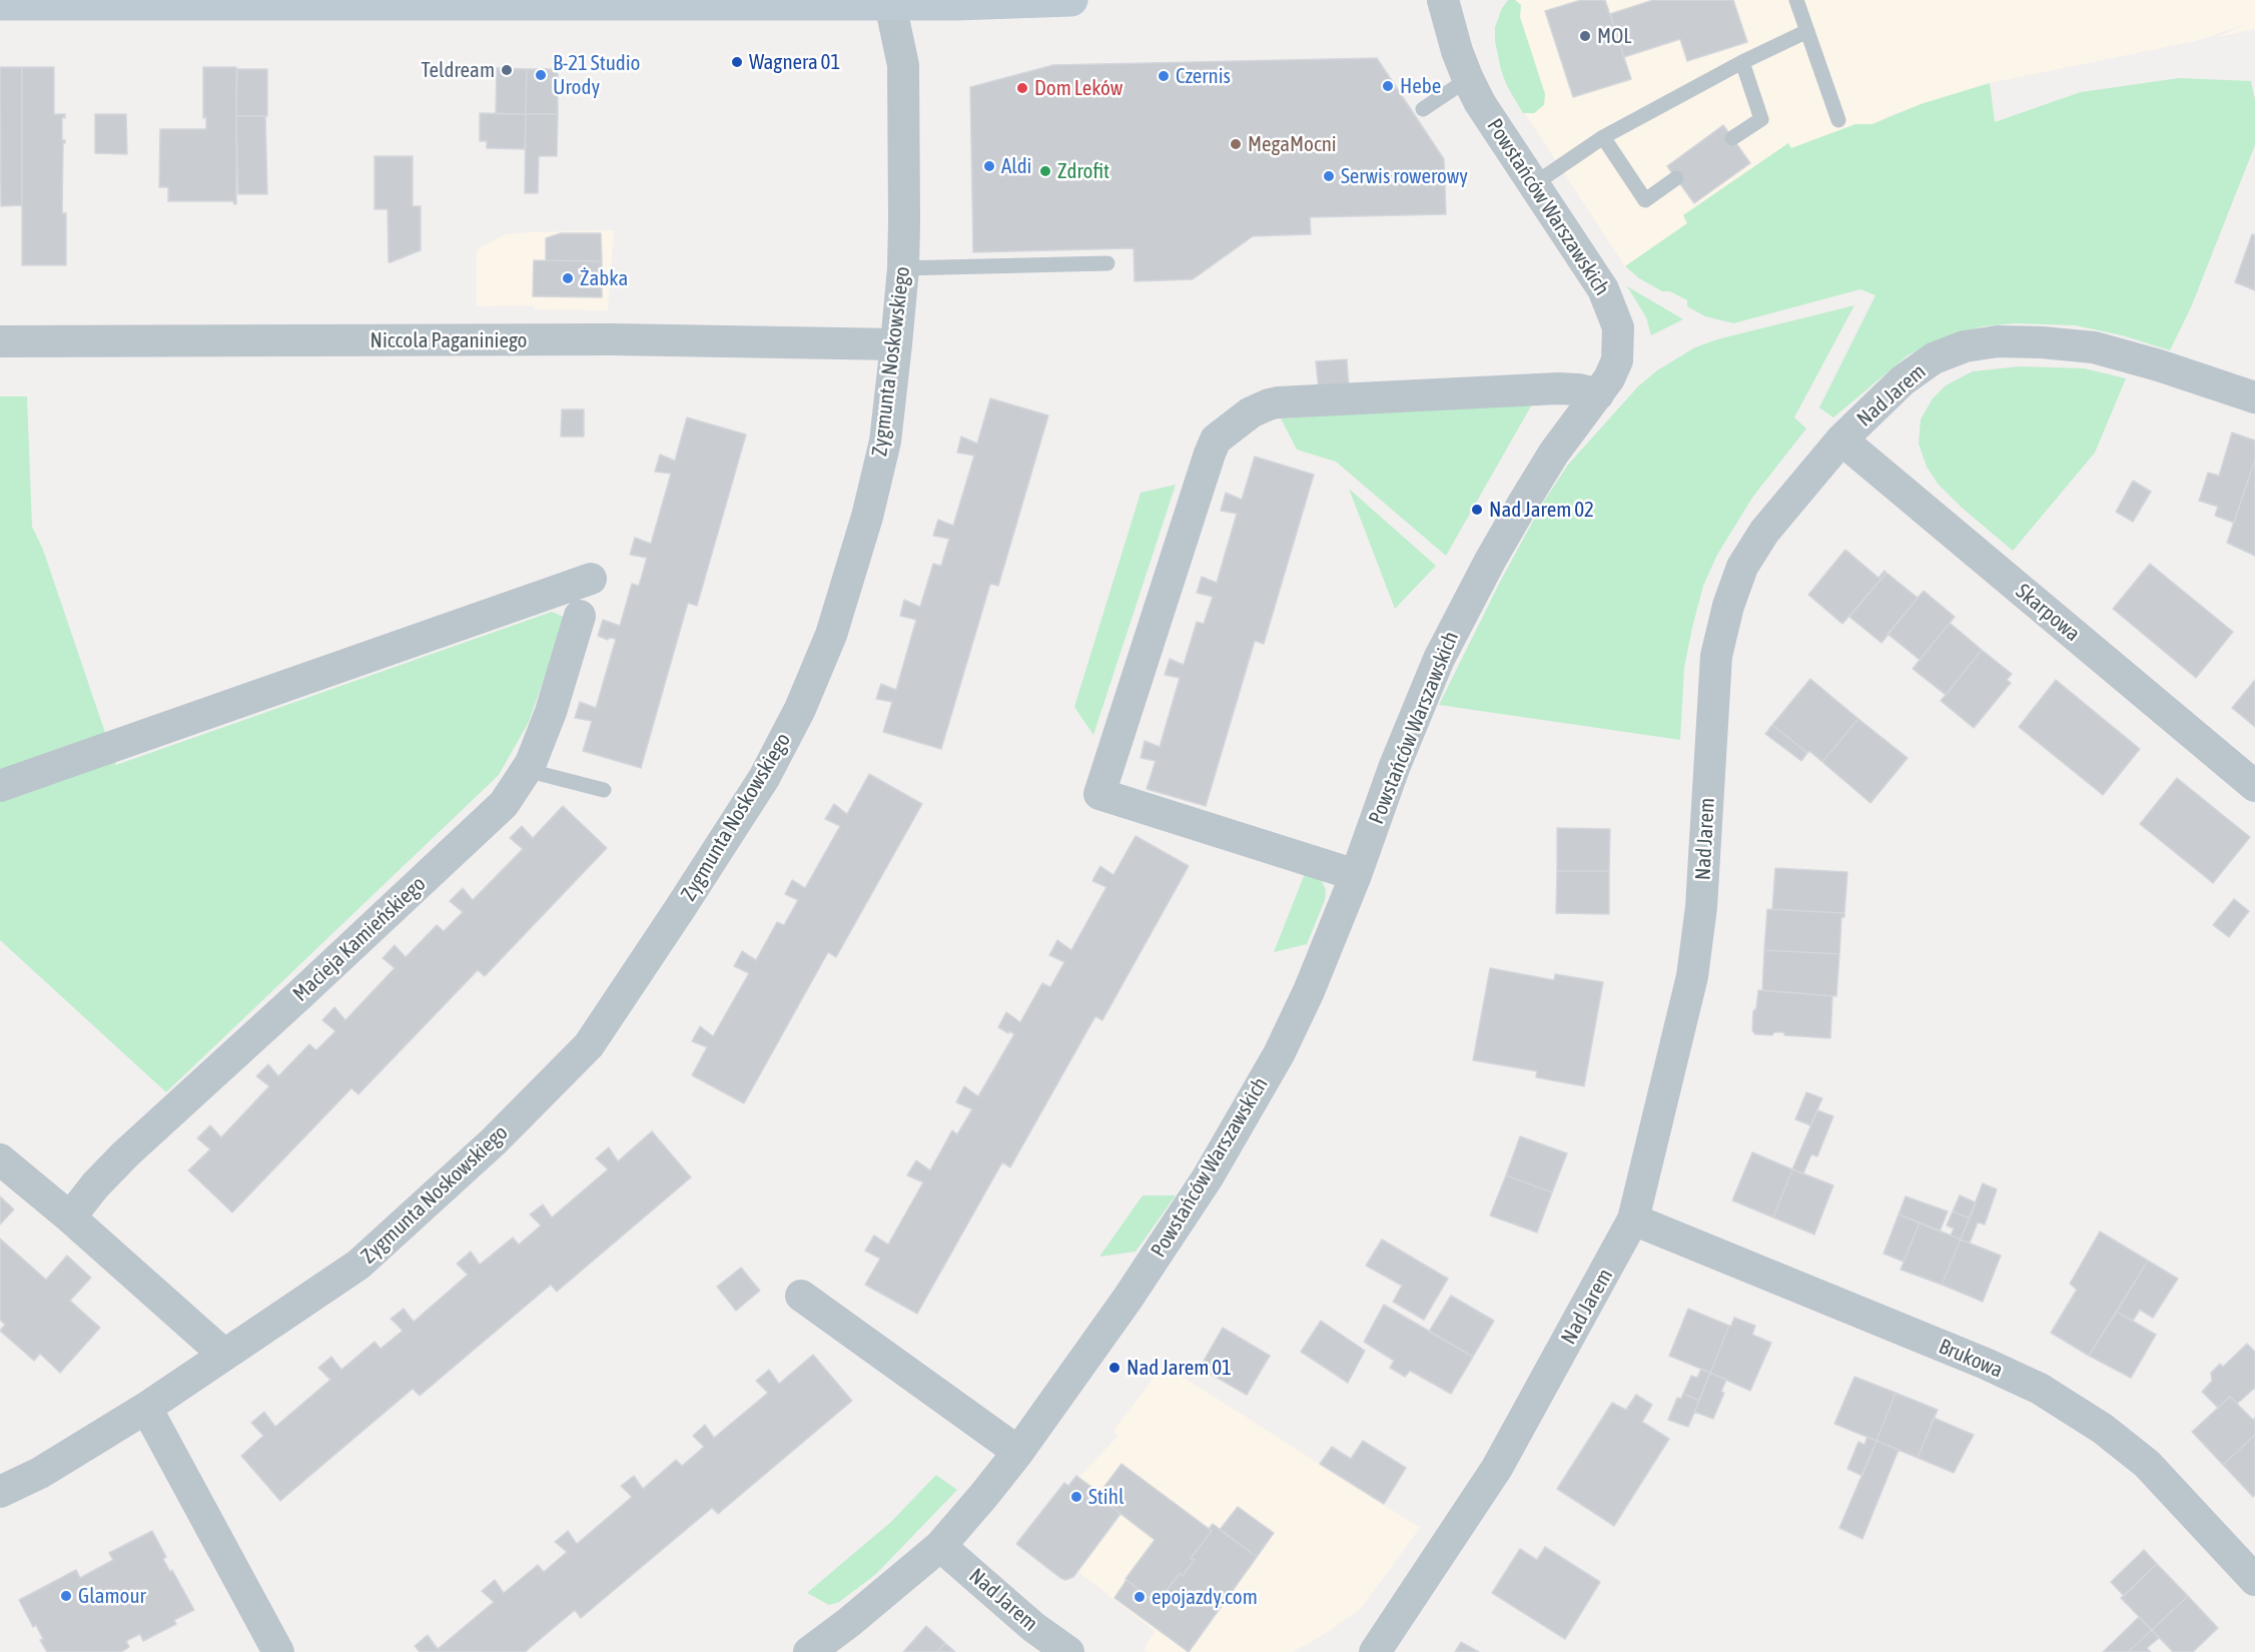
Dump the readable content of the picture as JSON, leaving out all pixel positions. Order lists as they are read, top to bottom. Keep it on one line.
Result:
{"streets":{"street":["Powstańców Warszawskich","Niccola Paganiniego","Zygmunta Noskowskiego","Nad Jarem","Skarpowa","Macieja Kamieńskiego","Brukowa"]},"crossings":[["Powstańców Warszawskich","Nad Jarem"],["Niccola Paganiniego","Zygmunta Noskowskiego"],["Nad Jarem","Skarpowa"],["Nad Jarem","Brukowa"]],"places":["MOL","Wagnera 01","Teldream","B-21 Studio Urody","Czernis","Hebe","Dom Leków","MegaMocni","Aldi","Zdrofit","Serwis rowerowy","Żabka","Nad Jarem 02","Nad Jarem 01","Stihl","Glamour","epojazdy.com"]}
